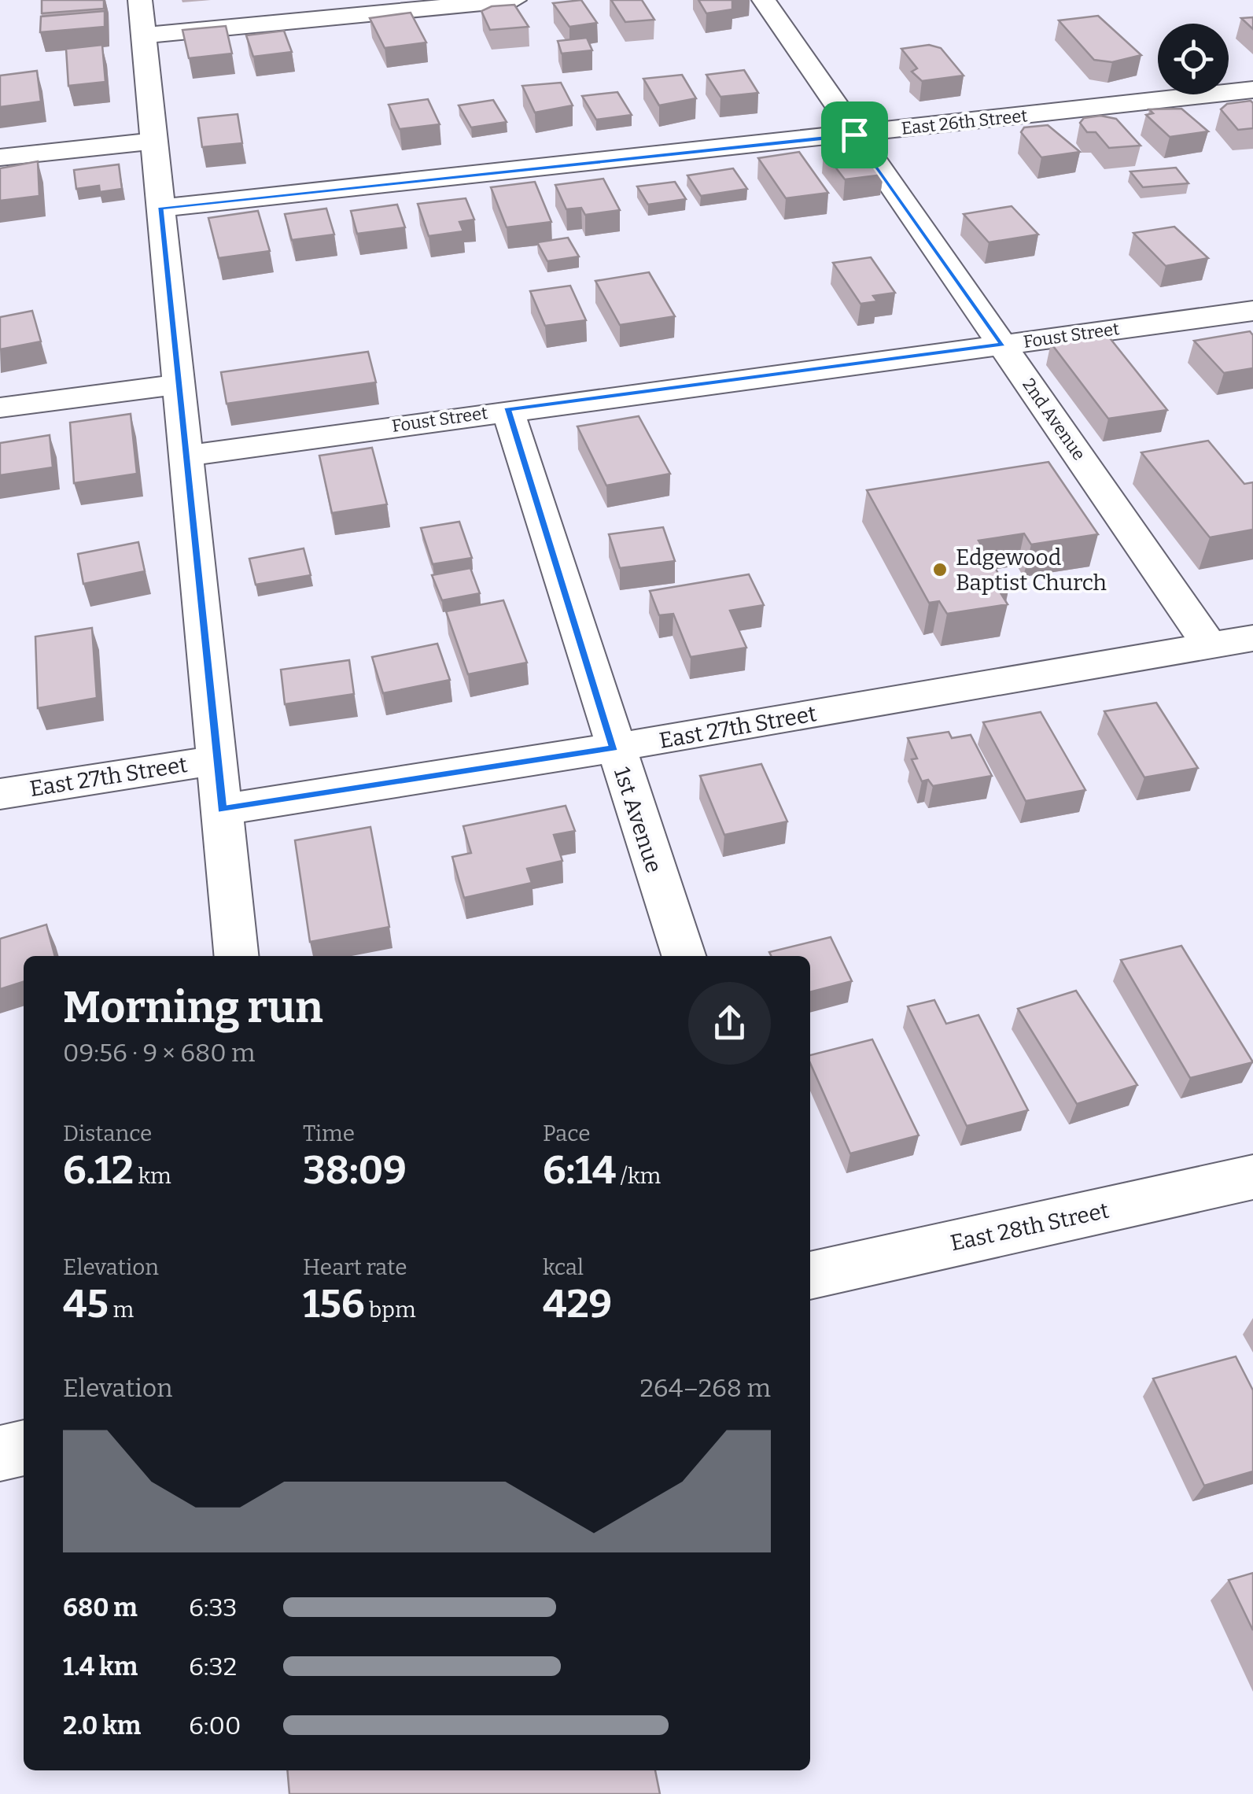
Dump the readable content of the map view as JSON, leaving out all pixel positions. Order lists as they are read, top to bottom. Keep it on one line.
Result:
{"streets":{"street":["East 26th Street","Foust Street","2nd Avenue","East 27th Street","1st Avenue","East 28th Street"]},"crossings":[["East 26th Street","2nd Avenue"],["Foust Street","2nd Avenue"],["Foust Street","1st Avenue"],["2nd Avenue","East 27th Street"],["East 27th Street","1st Avenue"]],"places":["Edgewood Baptist Church"],"page":{"heading":["Morning run","09:56 · 9 × 680 m"],"stats":[["Distance","6.12 km"],["Time","38:09"],["Pace","6:14 /km"],["Elevation","45 m"],["Heart rate","156 bpm"],["kcal","429"]],"chart":["Elevation","264–268 m"],"list":[{"name":"680 m","note":"6:33"},{"name":"1.4 km","note":"6:32"},{"name":"2.0 km","note":"6:00"}]}}
